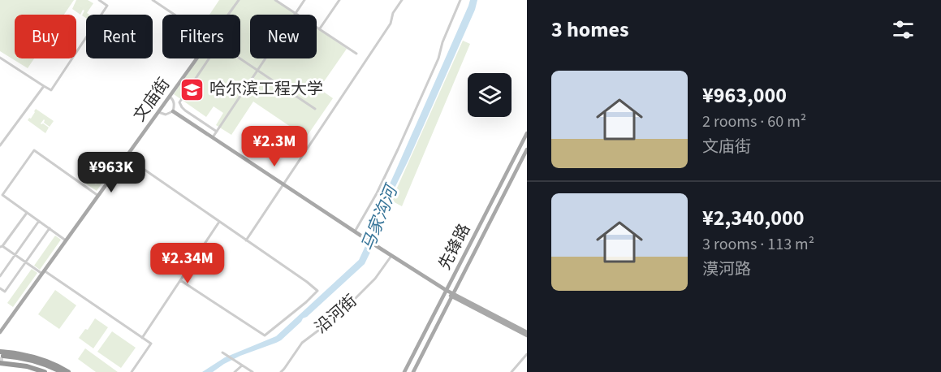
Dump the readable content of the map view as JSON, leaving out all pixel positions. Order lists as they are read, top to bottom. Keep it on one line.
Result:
{"streets":{"main road":["文庙街","先锋路"],"street":["沿河街"]},"water":["马家沟河"],"places":{"school or university":["哈尔滨工程大学"]},"page":{"heading":"3 homes","chip":["Buy","Rent","Filters","New"],"list":[{"name":"¥963,000","note":"2 rooms · 60 m² · 文庙街"},{"name":"¥2,340,000","note":"3 rooms · 113 m² · 漠河路"}],"price":["¥2.3M","¥963K","¥2.34M"]}}
